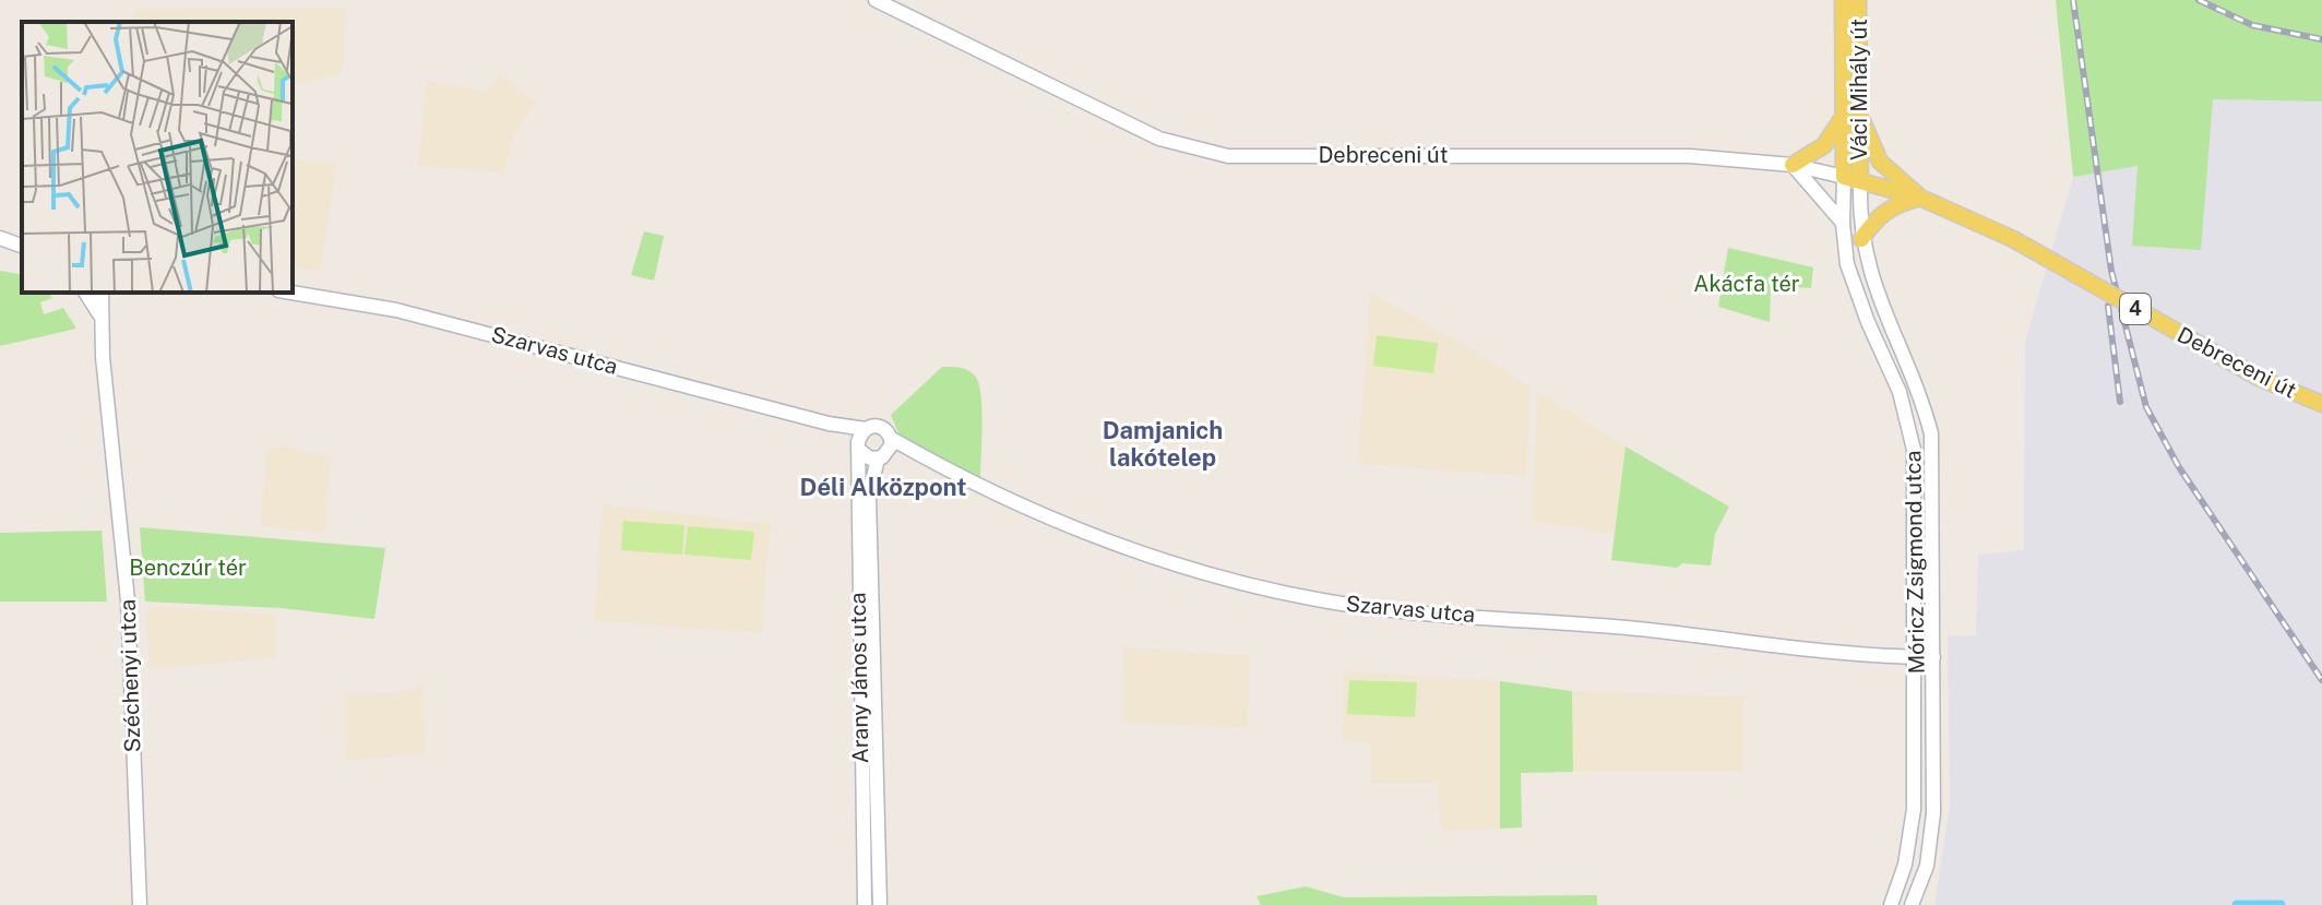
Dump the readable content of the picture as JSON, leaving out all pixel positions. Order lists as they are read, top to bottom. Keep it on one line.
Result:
{"streets":{"main road":["Váci Mihály út","Debreceni út","4"],"street":["Szarvas utca","Móricz Zsigmond utca","Széchenyi utca","Arany János utca"]},"crossings":[["Váci Mihály út","Debreceni út"],["Váci Mihály út","Móricz Zsigmond utca"],["Debreceni út","Móricz Zsigmond utca"],["Szarvas utca","Móricz Zsigmond utca"],["Szarvas utca","Arany János utca"]],"districts":["Damjanich lakótelep","Déli Alközpont"],"parks":["Akácfa tér","Benczúr tér"]}
